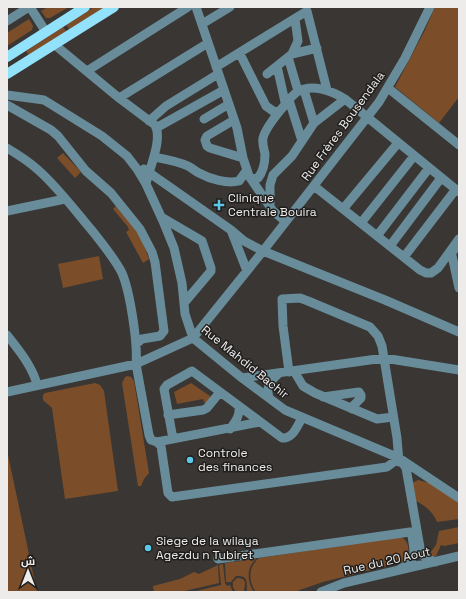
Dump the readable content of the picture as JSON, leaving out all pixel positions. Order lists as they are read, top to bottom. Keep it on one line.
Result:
{"streets":{"street":["Rue Frères Bousendala","Rue Mahdid Bachir","Rue du 20 Aout"]},"crossings":[["Rue Frères Bousendala","Rue Mahdid Bachir"]],"places":{"health":["Clinique Centrale Bouira"],"other":["Controle des finances","Siege de la wilaya Agezdu n Tubiret"]},"north":"top"}
